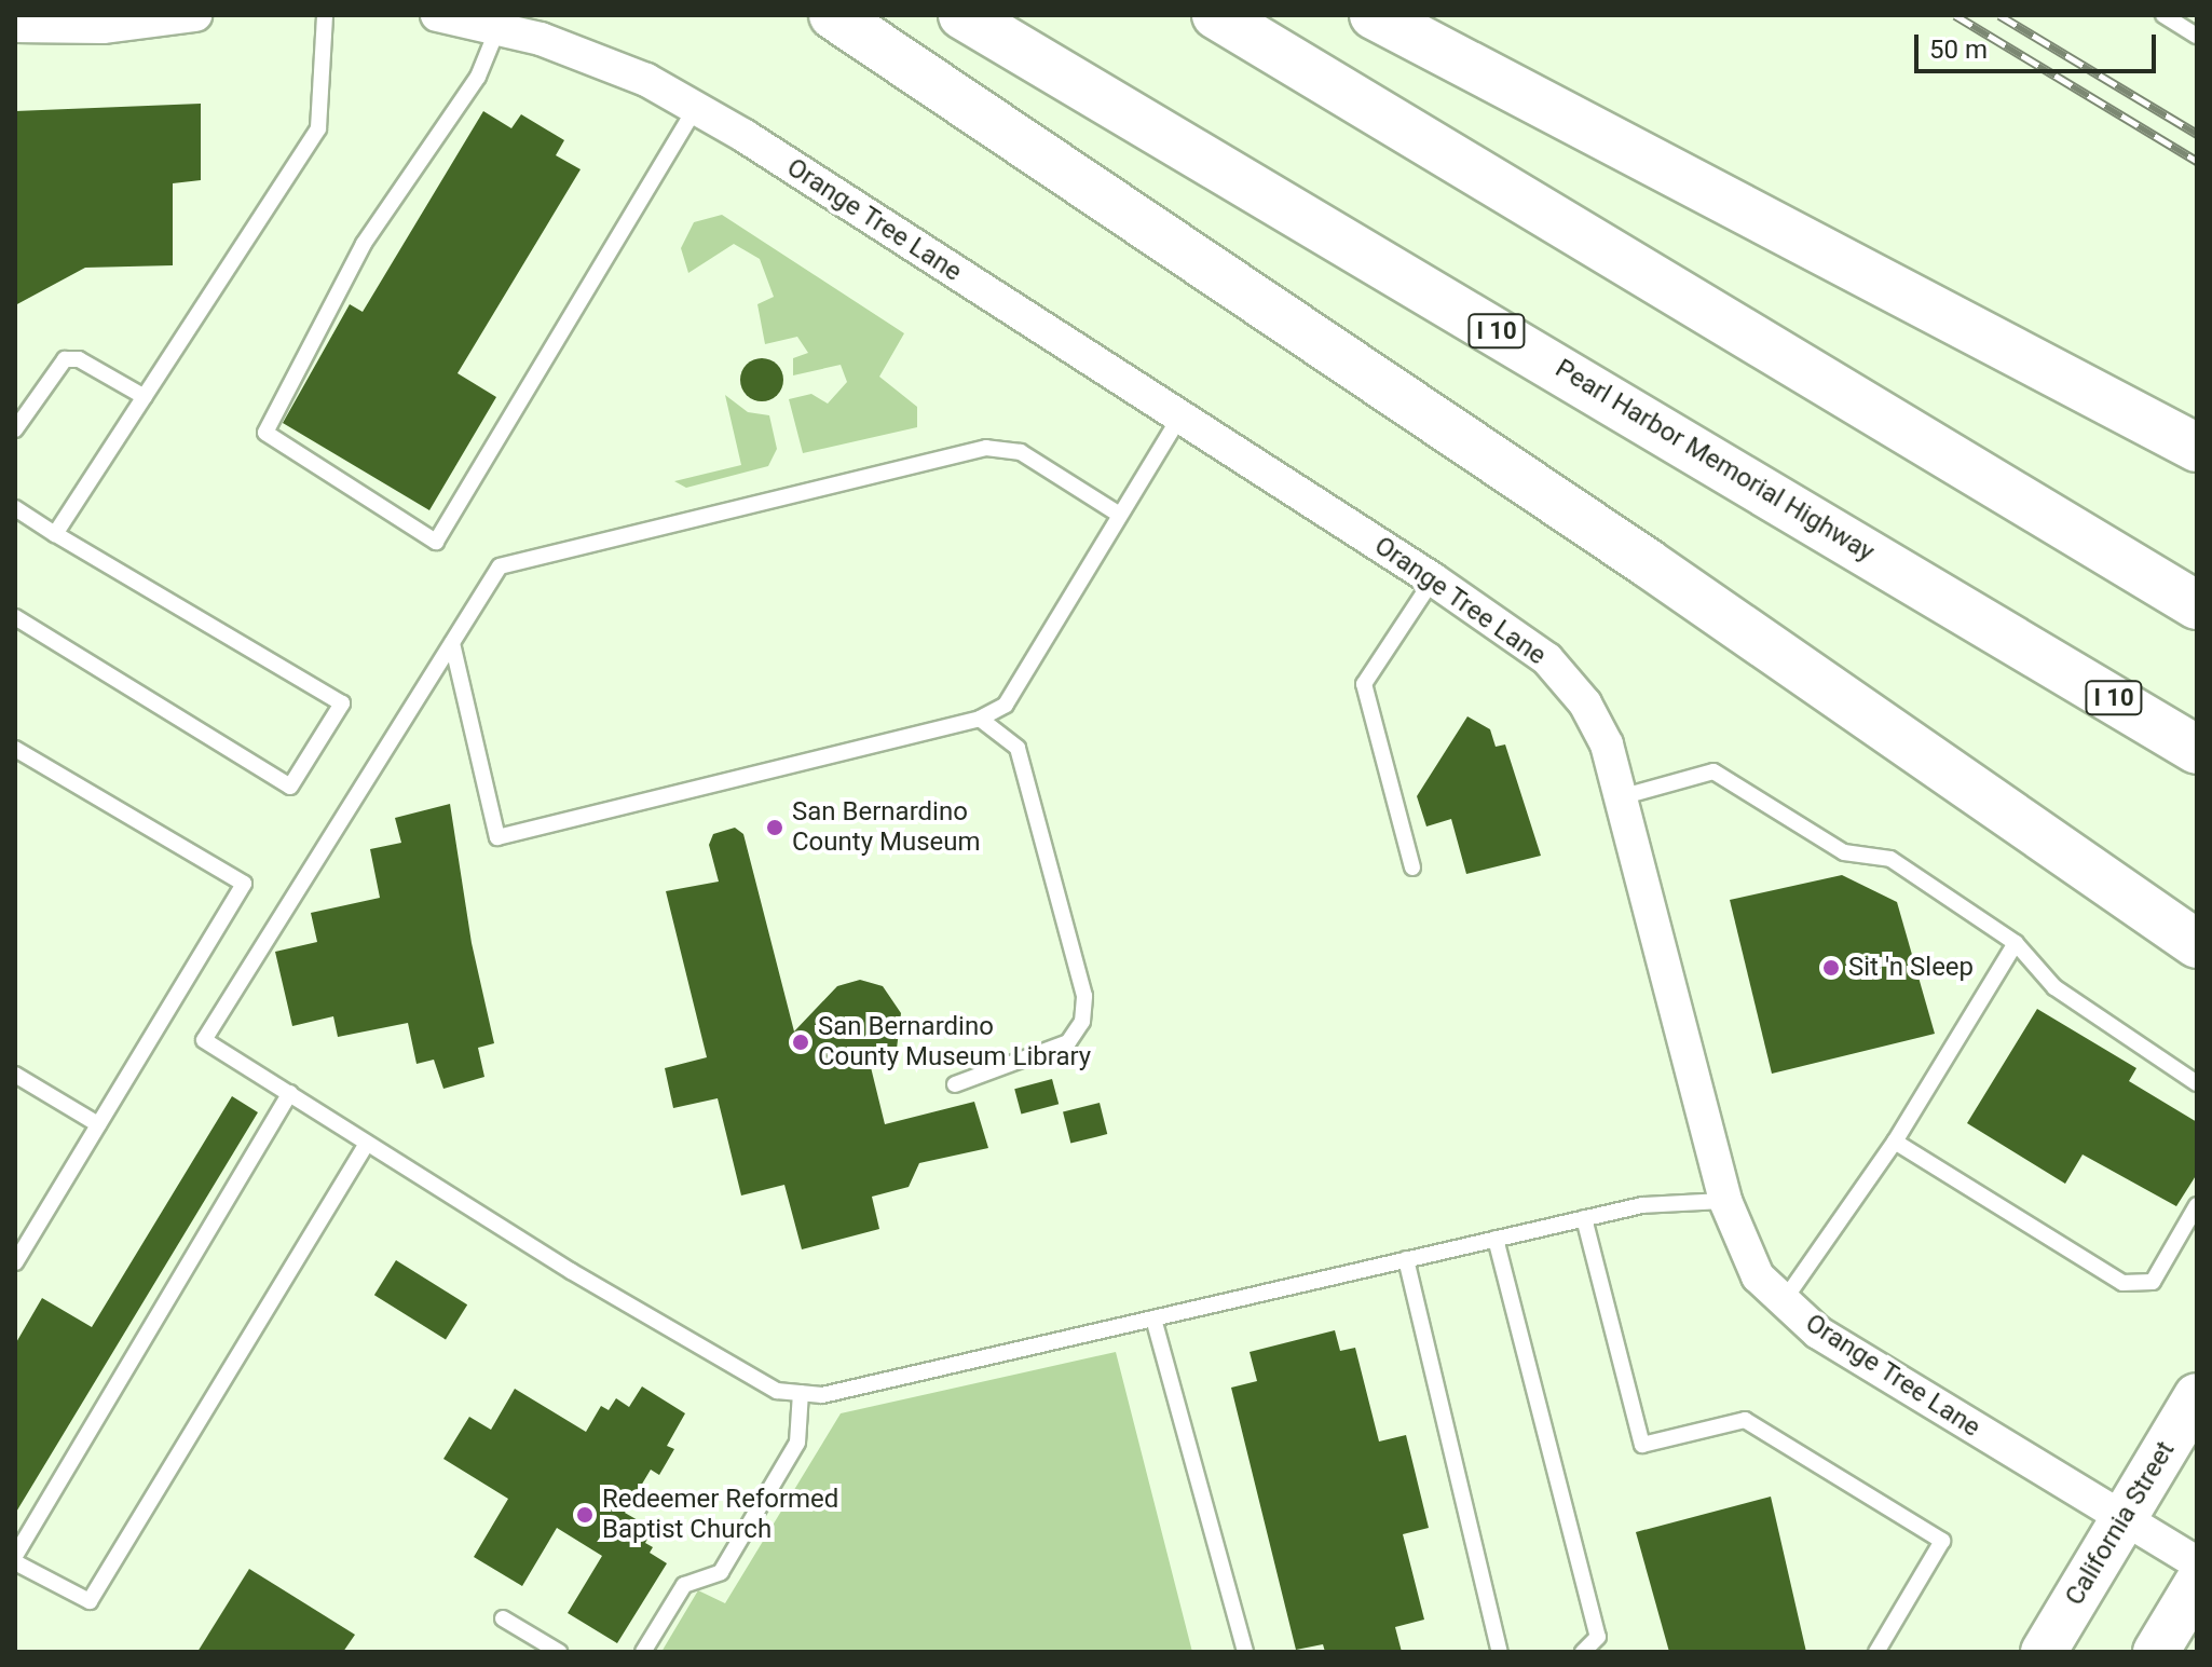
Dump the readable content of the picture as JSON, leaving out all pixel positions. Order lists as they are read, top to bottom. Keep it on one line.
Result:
{"streets":{"highway":["I 10","Pearl Harbor Memorial Highway"],"main road":["California Street"],"street":["Orange Tree Lane"]},"crossings":[["Orange Tree Lane","California Street"]],"places":["San Bernardino County Museum","Sit 'n Sleep","San Bernardino County Museum Library","Redeemer Reformed Baptist Church"],"scale_bar":"50 m"}
